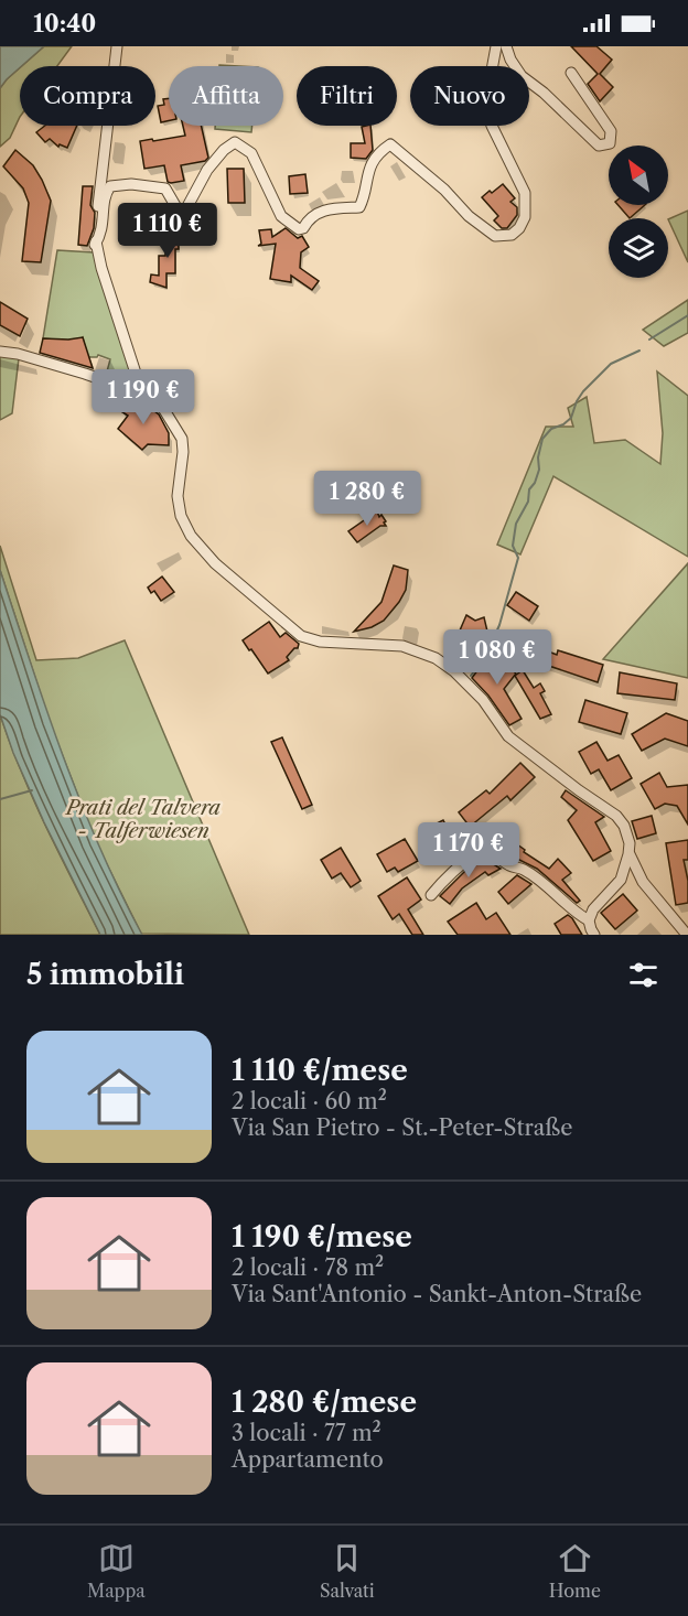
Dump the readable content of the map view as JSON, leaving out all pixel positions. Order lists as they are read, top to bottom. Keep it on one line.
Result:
{"parks":["Prati del Talvera - Talferwiesen"],"north":"top left","page":{"status":"10:40","chip":["Compra","Affitta","Filtri","Nuovo"],"price":["1 110 €","1 190 €","1 280 €","1 080 €","1 170 €"],"heading":"5 immobili","list":[{"name":"1 110 €/mese","note":"2 locali · 60 m² · Via San Pietro - St.-Peter-Straße"},{"name":"1 190 €/mese","note":"2 locali · 78 m² · Via Sant'Antonio - Sankt-Anton-Straße"},{"name":"1 280 €/mese","note":"3 locali · 77 m² · Appartamento"}],"tabs":["Mappa","Salvati","Home"]}}
